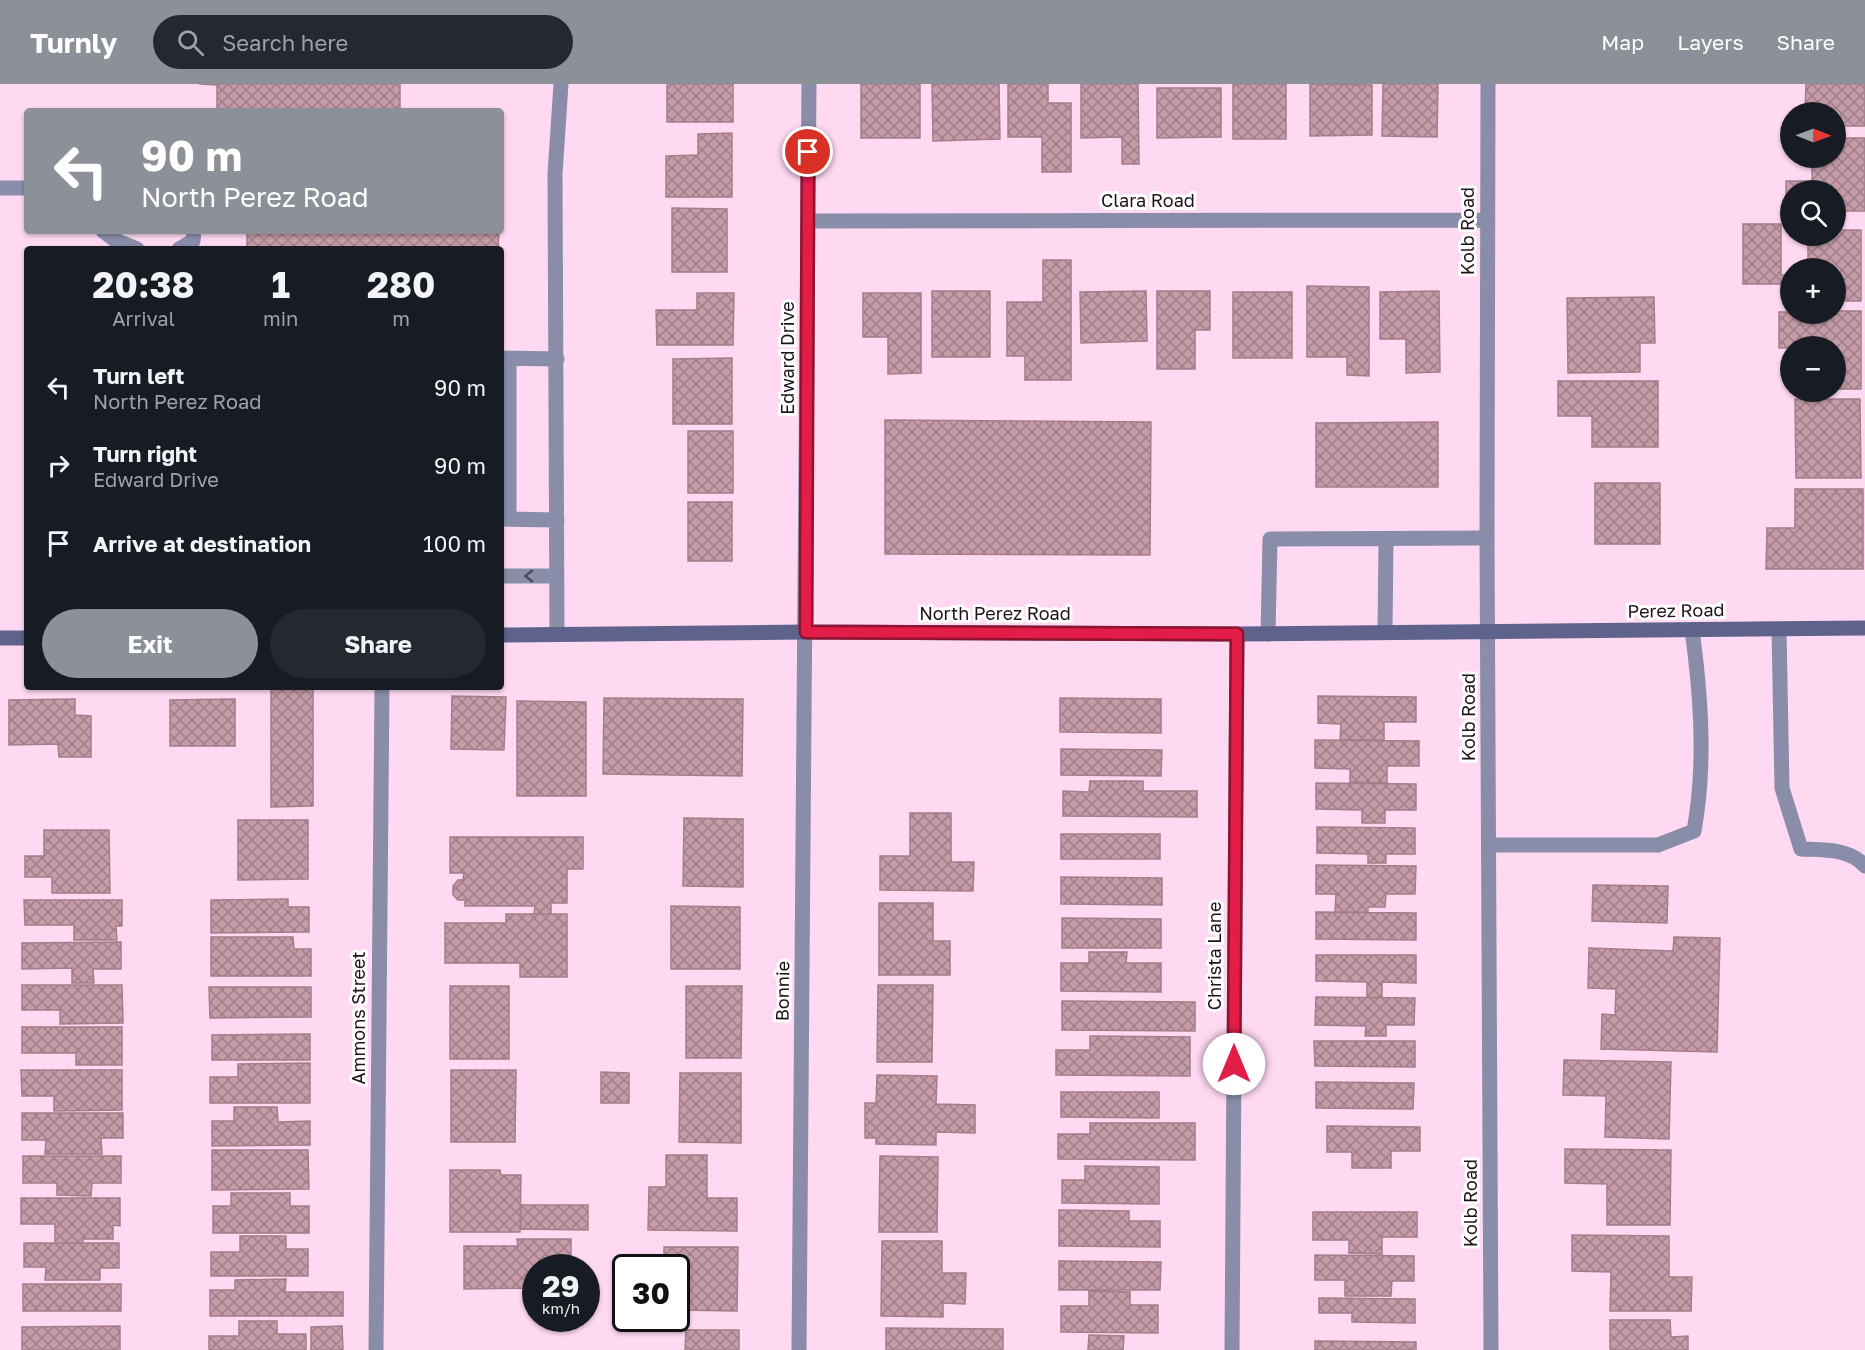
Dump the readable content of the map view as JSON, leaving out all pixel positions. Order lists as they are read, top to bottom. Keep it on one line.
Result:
{"streets":{"street":["Clara Road","Kolb Road","Edward Drive","Perez Road","North Perez Road","Christa Lane","Bonnie","Ammons Street"]},"crossings":[["Clara Road","Kolb Road"],["Clara Road","Edward Drive"],["Kolb Road","Perez Road"],["Kolb Road","North Perez Road"],["Edward Drive","North Perez Road"],["Edward Drive","Bonnie"],["Perez Road","North Perez Road"],["North Perez Road","Christa Lane"],["North Perez Road","Bonnie"]],"north":"right","page":{"header":"Turnly","search":"Search here","nav":["Map","Layers","Share"],"map_buttons":["+","−"],"turn":["90 m","North Perez Road"],"eta":["20:38","Arrival","1","min","280","m"],"list":[{"name":"Turn left","note":"North Perez Road","value":"90 m"},{"name":"Turn right","note":"Edward Drive","value":"90 m"},{"name":"Arrive at destination","value":"100 m"}],"buttons":["Exit","Share"],"speed":"29 km/h","limit":"30"}}
